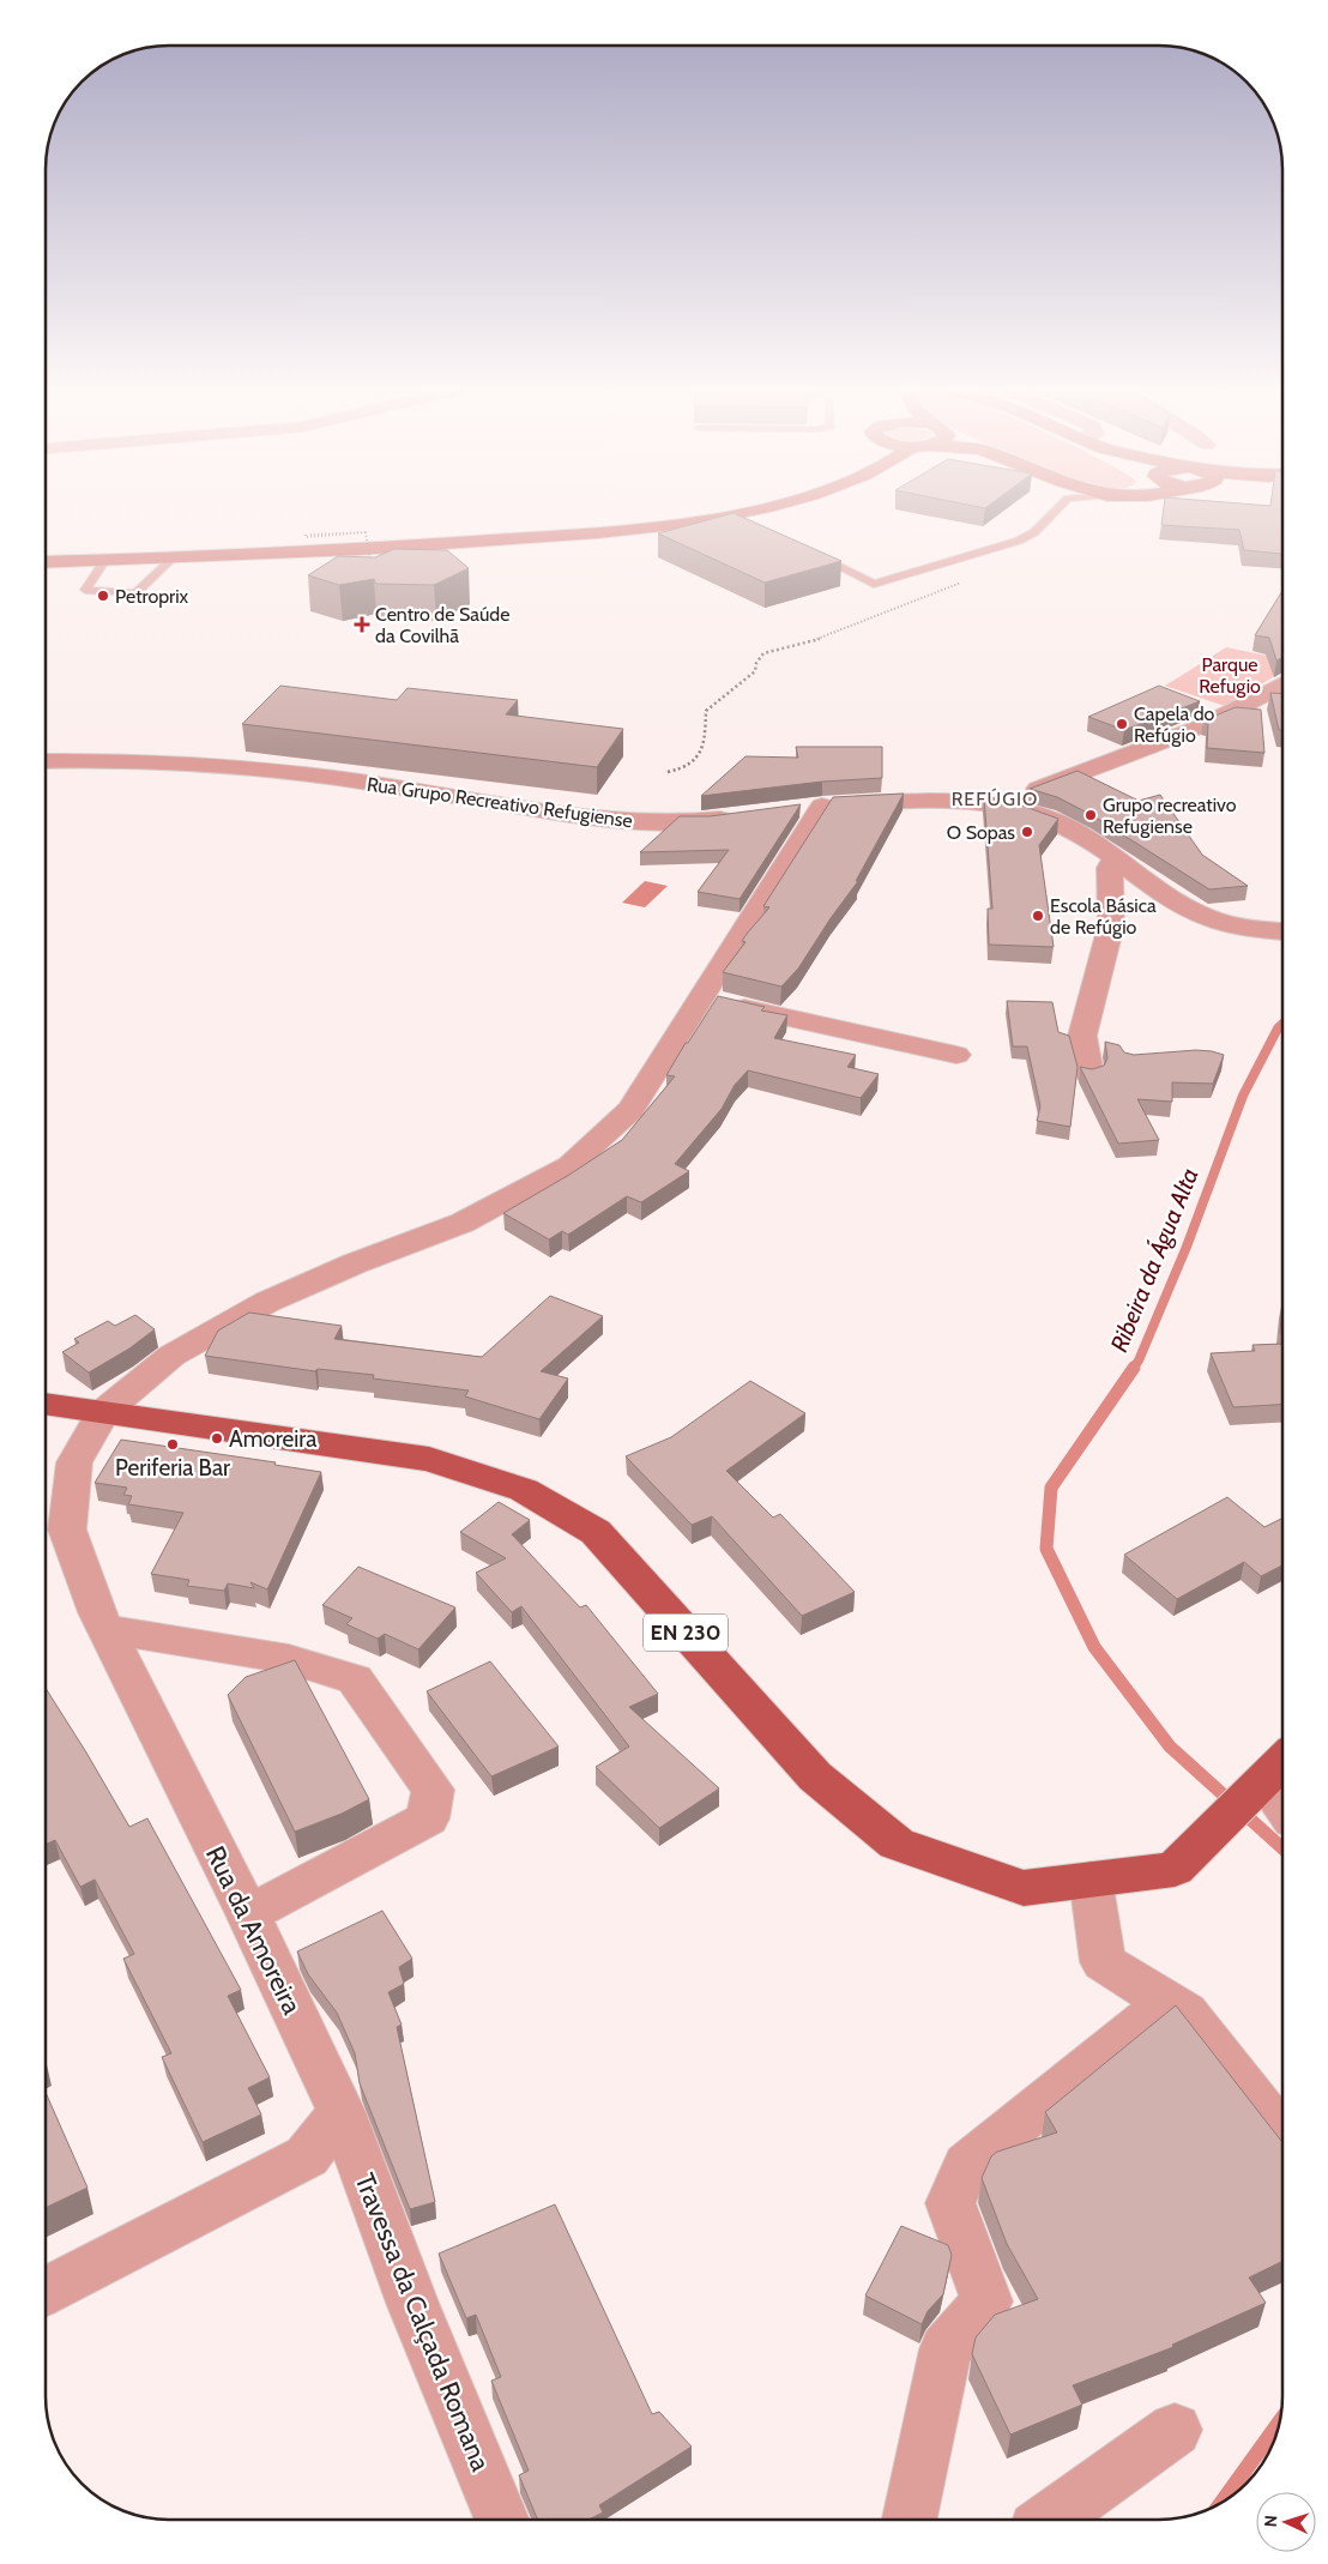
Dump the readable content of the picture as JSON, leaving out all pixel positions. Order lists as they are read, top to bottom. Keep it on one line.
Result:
{"streets":{"main road":["EN 230"],"street":["Rua Grupo Recreativo Refugiense","Rua da Amoreira","Travessa da Calçada Romana"]},"crossings":[["EN 230","Rua da Amoreira"],["Rua da Amoreira","Travessa da Calçada Romana"]],"districts":["REFÚGIO"],"water":["Ribeira da Água Alta"],"parks":["Parque Refugio"],"places":{"other":["Petroprix","Capela do Refúgio","Grupo recreativo Refugiense","O Sopas","Escola Básica de Refúgio","Amoreira","Periferia Bar"],"health":["Centro de Saúde da Covilhã"]},"north":"left"}
